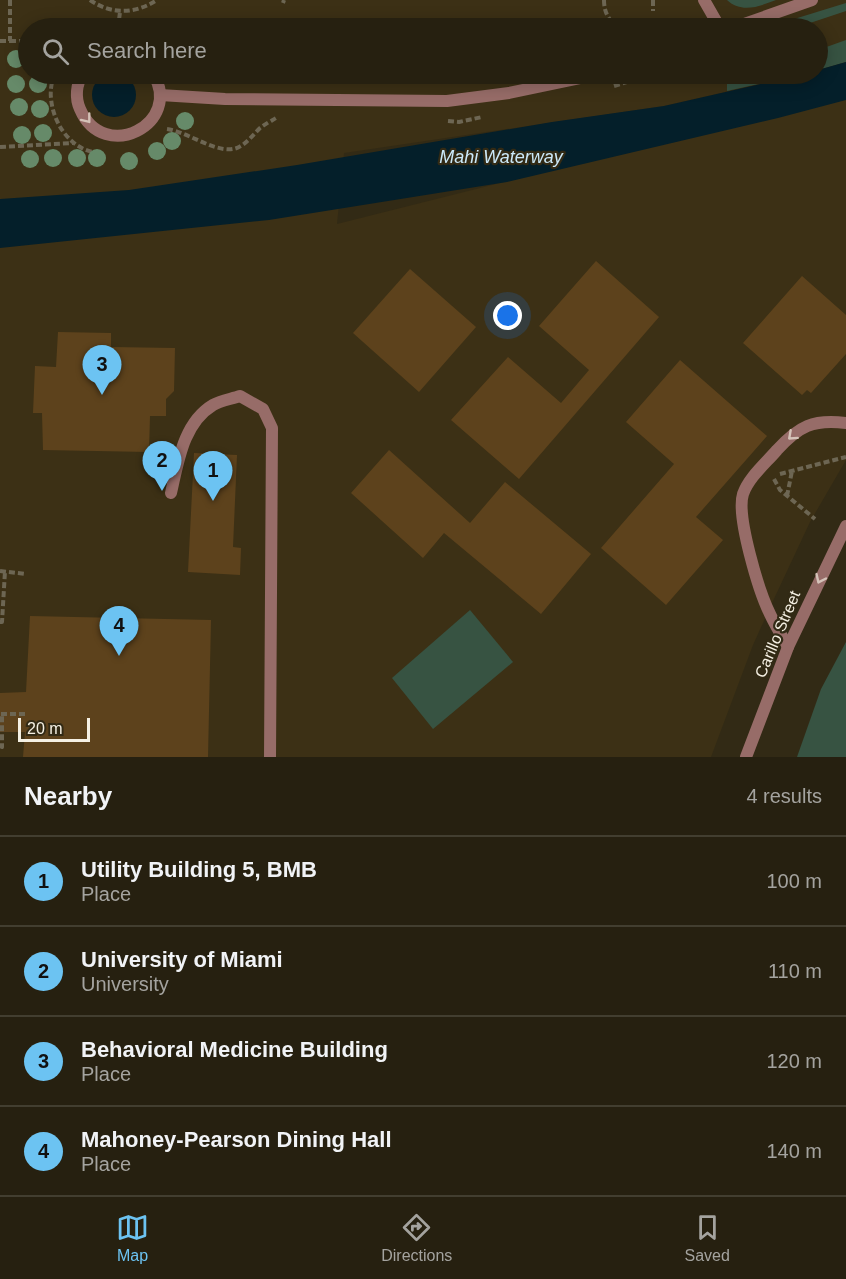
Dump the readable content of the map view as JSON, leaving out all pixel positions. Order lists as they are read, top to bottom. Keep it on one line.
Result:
{"streets":{"street":["Carillo Street"]},"one_way":["Carillo Street"],"water":["Mahi Waterway"],"scale_bar":"20 m","page":{"search":"Search here","pins":["3","2","1","4"],"scale":"20 m","heading":["Nearby","4 results"],"list":[{"mark":"1","name":"Utility Building 5, BMB","note":"Place","value":"100 m"},{"mark":"2","name":"University of Miami","note":"University","value":"110 m"},{"mark":"3","name":"Behavioral Medicine Building","note":"Place","value":"120 m"},{"mark":"4","name":"Mahoney-Pearson Dining Hall","note":"Place","value":"140 m"}],"nav":["Map","Directions","Saved"]}}
